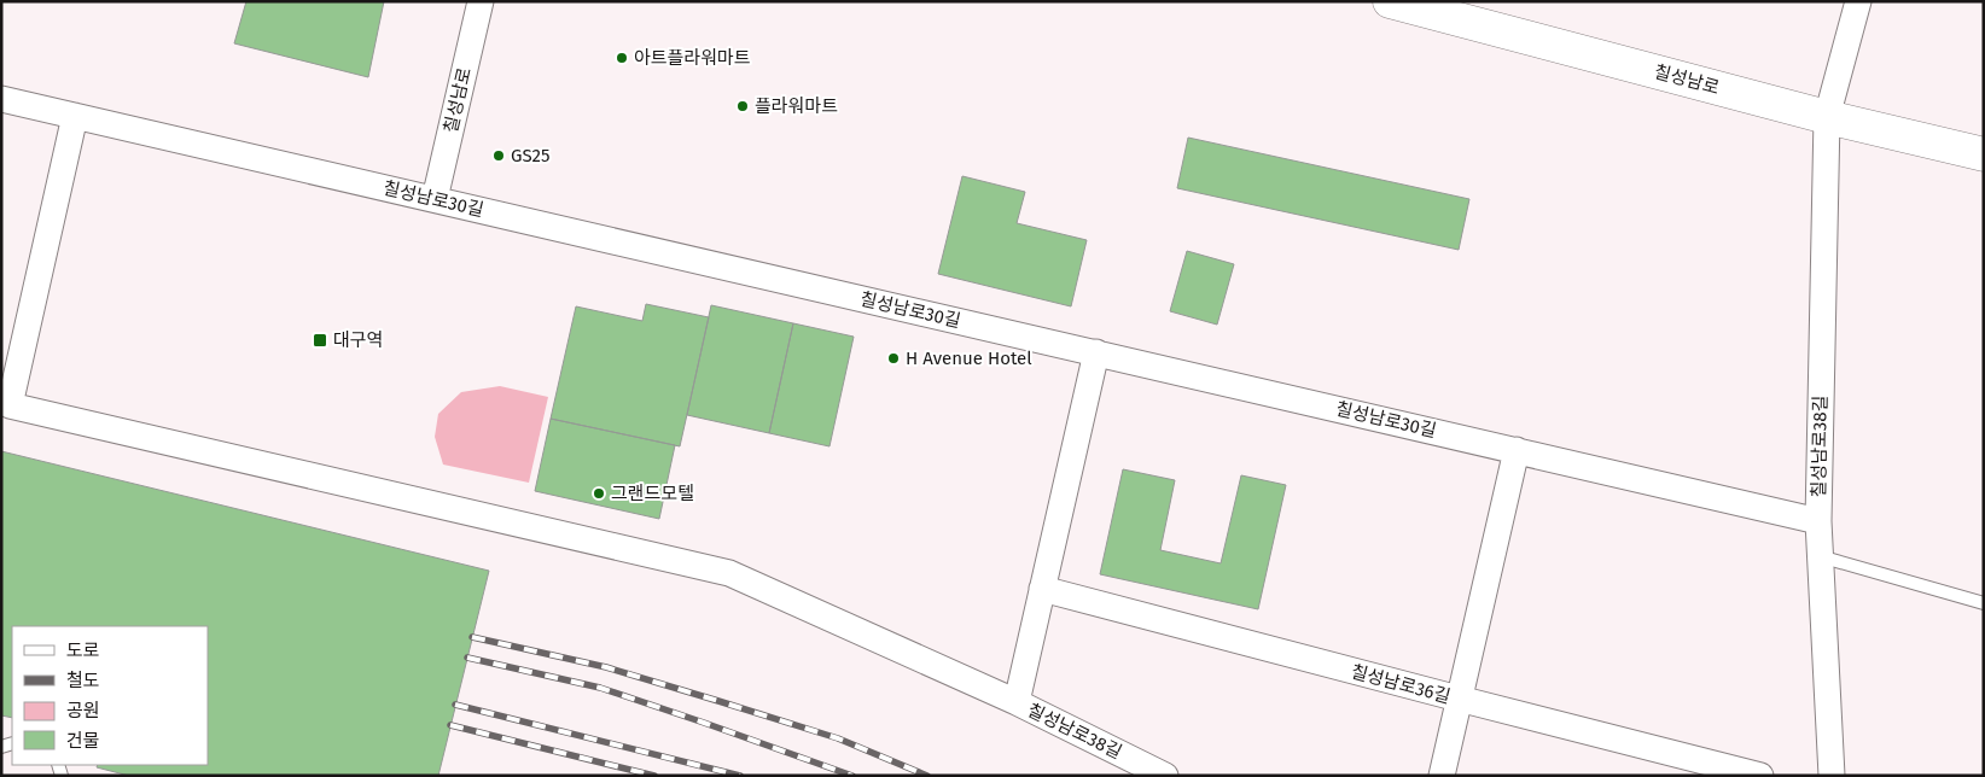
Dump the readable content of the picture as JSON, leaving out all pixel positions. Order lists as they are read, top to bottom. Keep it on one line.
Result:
{"streets":{"street":["칠성남로","칠성남로30길","칠성남로38길","칠성남로36길"]},"crossings":[["칠성남로","칠성남로30길"],["칠성남로","칠성남로38길"],["칠성남로30길","칠성남로38길"]],"places":{"other":["아트플라워마트","플라워마트","GS25","H Avenue Hotel","그랜드모텔"],"transit":["대구역"]},"legend":["도로","철도","공원","건물"]}
